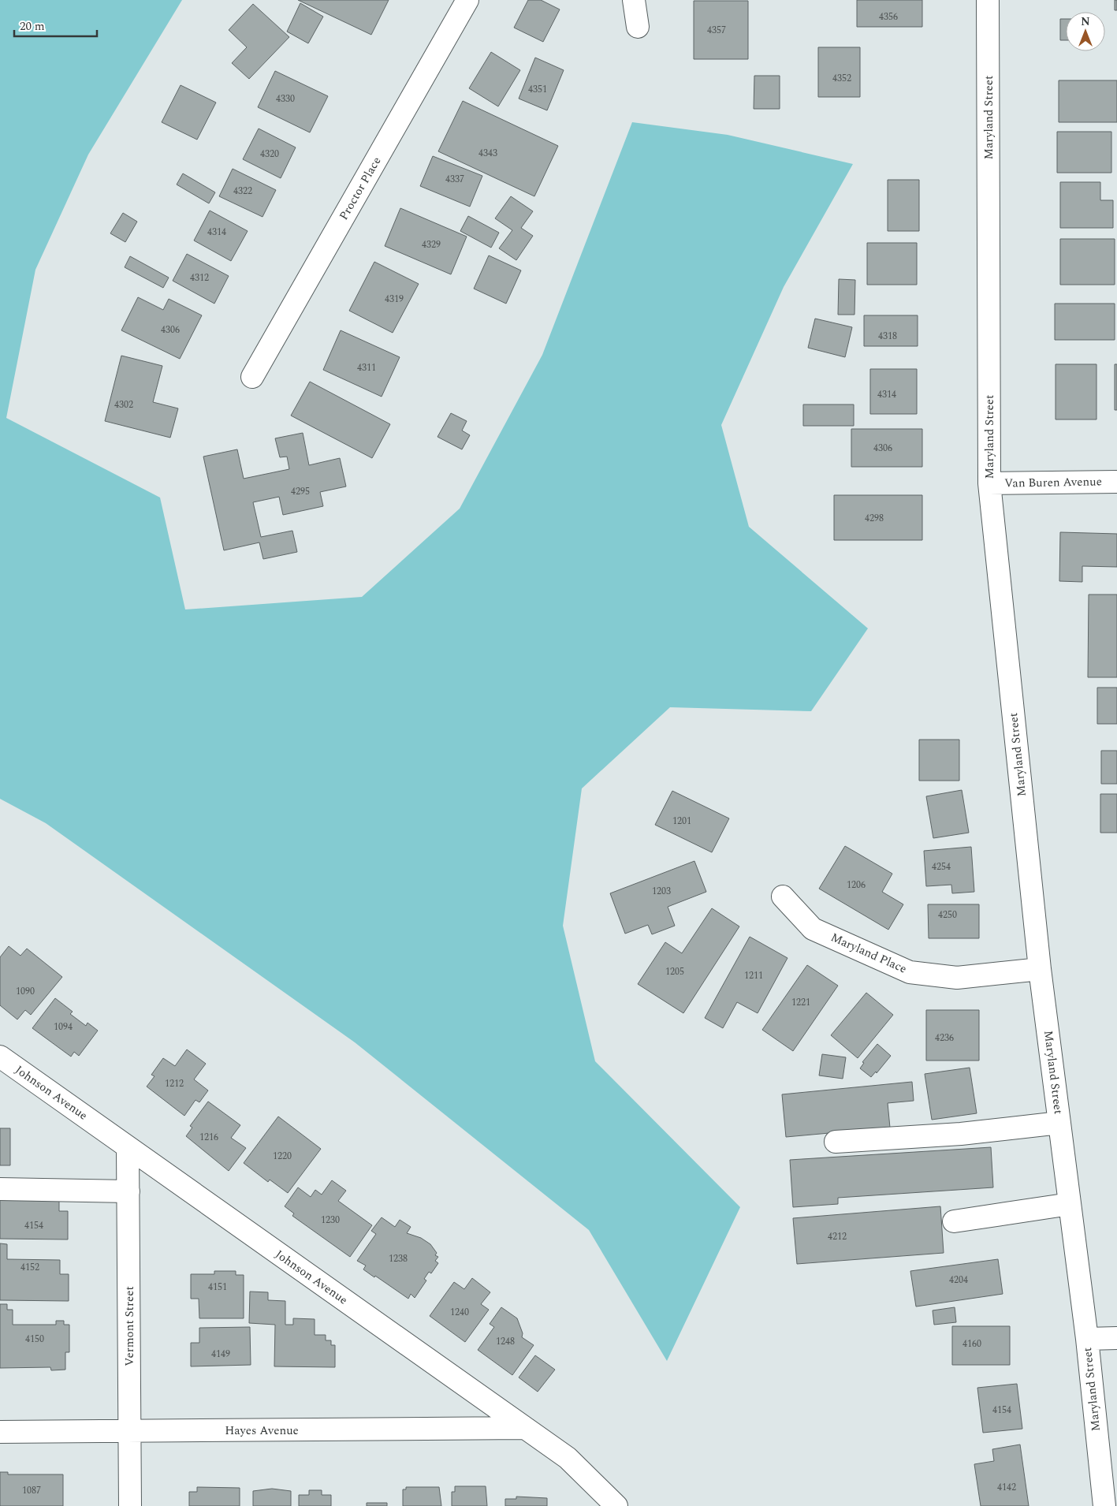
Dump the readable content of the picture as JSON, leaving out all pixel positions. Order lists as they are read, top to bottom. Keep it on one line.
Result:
{"streets":{"street":["Maryland Street","Proctor Place","Van Buren Avenue","Maryland Place","Johnson Avenue","Vermont Street","Hayes Avenue"]},"crossings":[["Maryland Street","Van Buren Avenue"],["Maryland Street","Maryland Place"],["Johnson Avenue","Vermont Street"],["Johnson Avenue","Hayes Avenue"],["Vermont Street","Hayes Avenue"]],"house_numbers":["4356","4357","4352","4351","4330","4343","4320","4337","4322","4314","4329","4312","4319","4306","4318","4311","4314","4302","4306","4295","4298","1201","4254","1206","1203","4250","1205","1211","1090","1221","1094","4236","1212","1216","1220","1230","4154","4212","1238","4152","4204","4151","1240","4150","1248","4160","4149","4154","4142","1087"],"scale_bar":"20 m","north":"top"}
